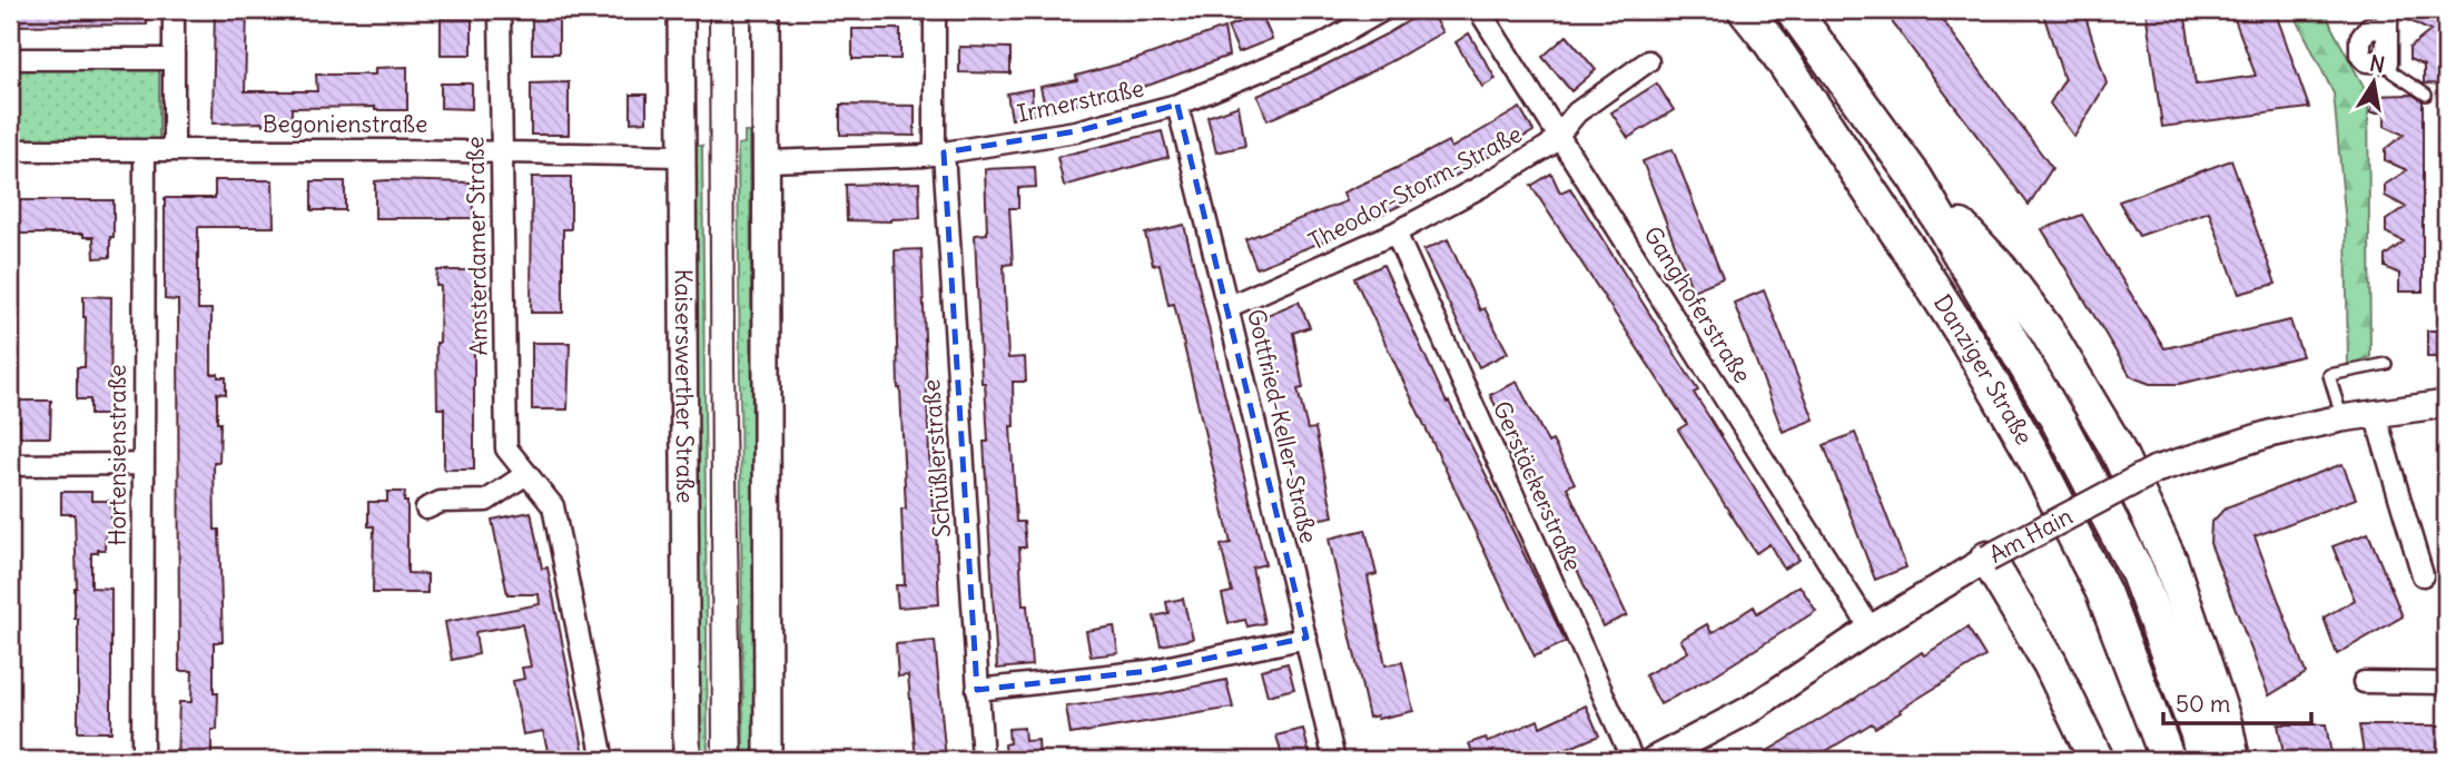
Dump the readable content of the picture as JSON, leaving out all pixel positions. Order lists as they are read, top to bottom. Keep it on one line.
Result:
{"streets":{"highway":["Danziger Straße"],"street":["Irmerstraße","Begonienstraße","Theodor-Storm-Straße","Amsterdamer Straße","Ganghoferstraße","Kaiserswerther Straße","Gottfried-Keller-Straße","Hortensienstraße","Schüßlerstraße","Gerstäckerstraße","Am Hain"]},"crossings":[["Irmerstraße","Gottfried-Keller-Straße"],["Irmerstraße","Schüßlerstraße"],["Begonienstraße","Amsterdamer Straße"],["Begonienstraße","Kaiserswerther Straße"],["Begonienstraße","Hortensienstraße"],["Theodor-Storm-Straße","Ganghoferstraße"],["Theodor-Storm-Straße","Gottfried-Keller-Straße"],["Theodor-Storm-Straße","Gerstäckerstraße"],["Ganghoferstraße","Am Hain"]],"scale_bar":"50 m","north":"top"}
